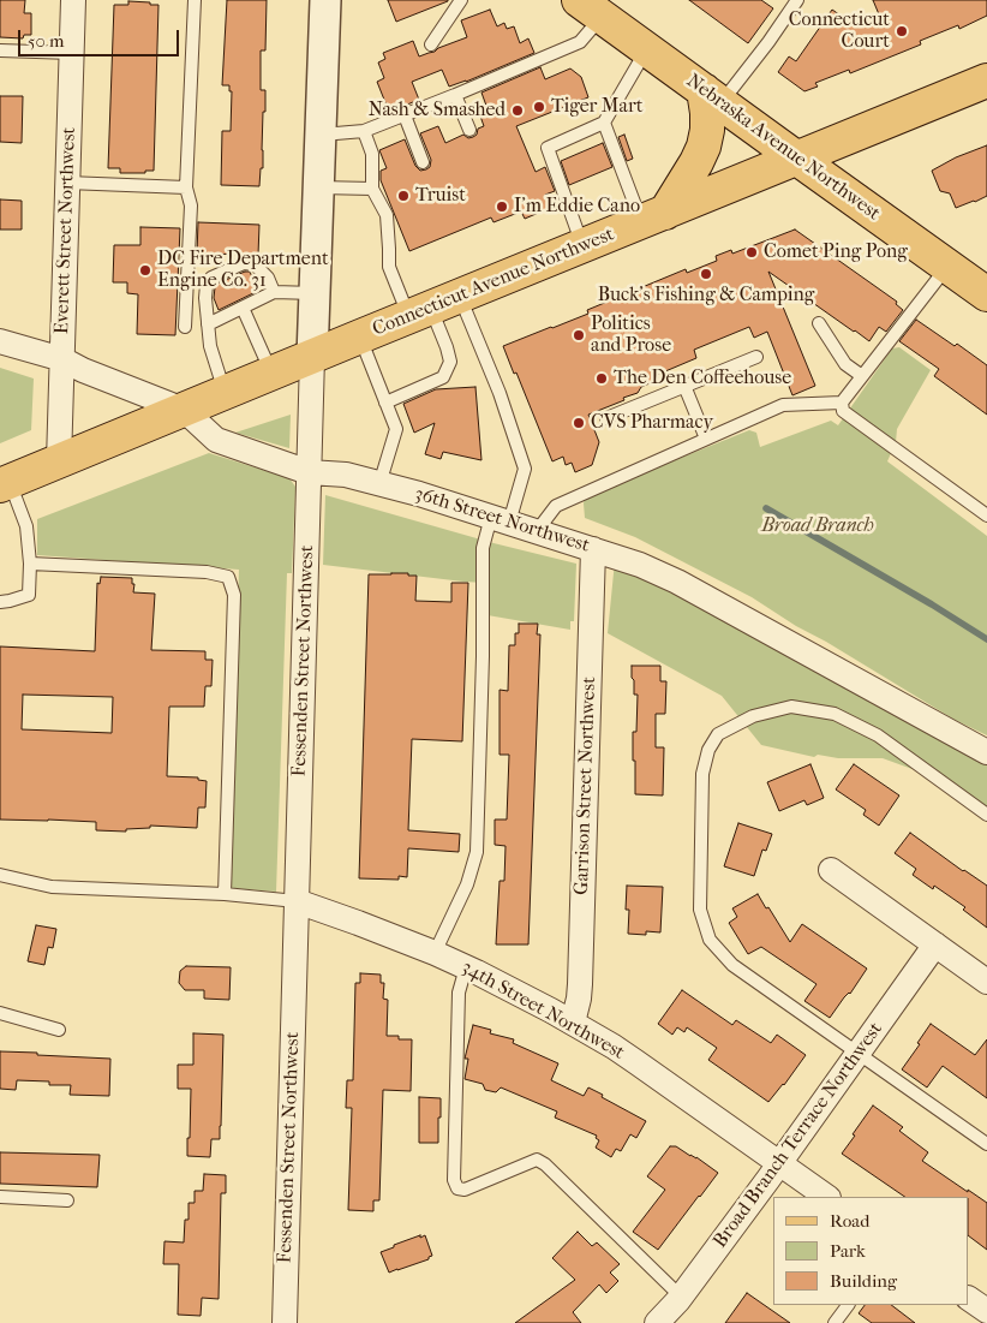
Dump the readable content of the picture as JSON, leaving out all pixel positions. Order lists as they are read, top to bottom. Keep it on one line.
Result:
{"streets":{"main road":["Nebraska Avenue Northwest","Connecticut Avenue Northwest"],"street":["Everett Street Northwest","36th Street Northwest","Fessenden Street Northwest","Garrison Street Northwest","34th Street Northwest","Broad Branch Terrace Northwest"]},"crossings":[["Nebraska Avenue Northwest","Connecticut Avenue Northwest"],["Everett Street Northwest","Connecticut Avenue Northwest"],["Everett Street Northwest","36th Street Northwest"],["Connecticut Avenue Northwest","36th Street Northwest"],["Connecticut Avenue Northwest","Fessenden Street Northwest"],["36th Street Northwest","Fessenden Street Northwest"],["36th Street Northwest","Garrison Street Northwest"],["Fessenden Street Northwest","34th Street Northwest"],["Garrison Street Northwest","34th Street Northwest"],["34th Street Northwest","Broad Branch Terrace Northwest"]],"parks":["Broad Branch"],"places":["Connecticut Court","Tiger Mart","Nash & Smashed","Truist","I’m Eddie Cano","Comet Ping Pong","DC Fire Department Engine Co. 31","Buck's Fishing & Camping","Politics and Prose","The Den Coffeehouse","CVS Pharmacy"],"legend":["Road","Park","Building"],"scale_bar":"50 m"}
